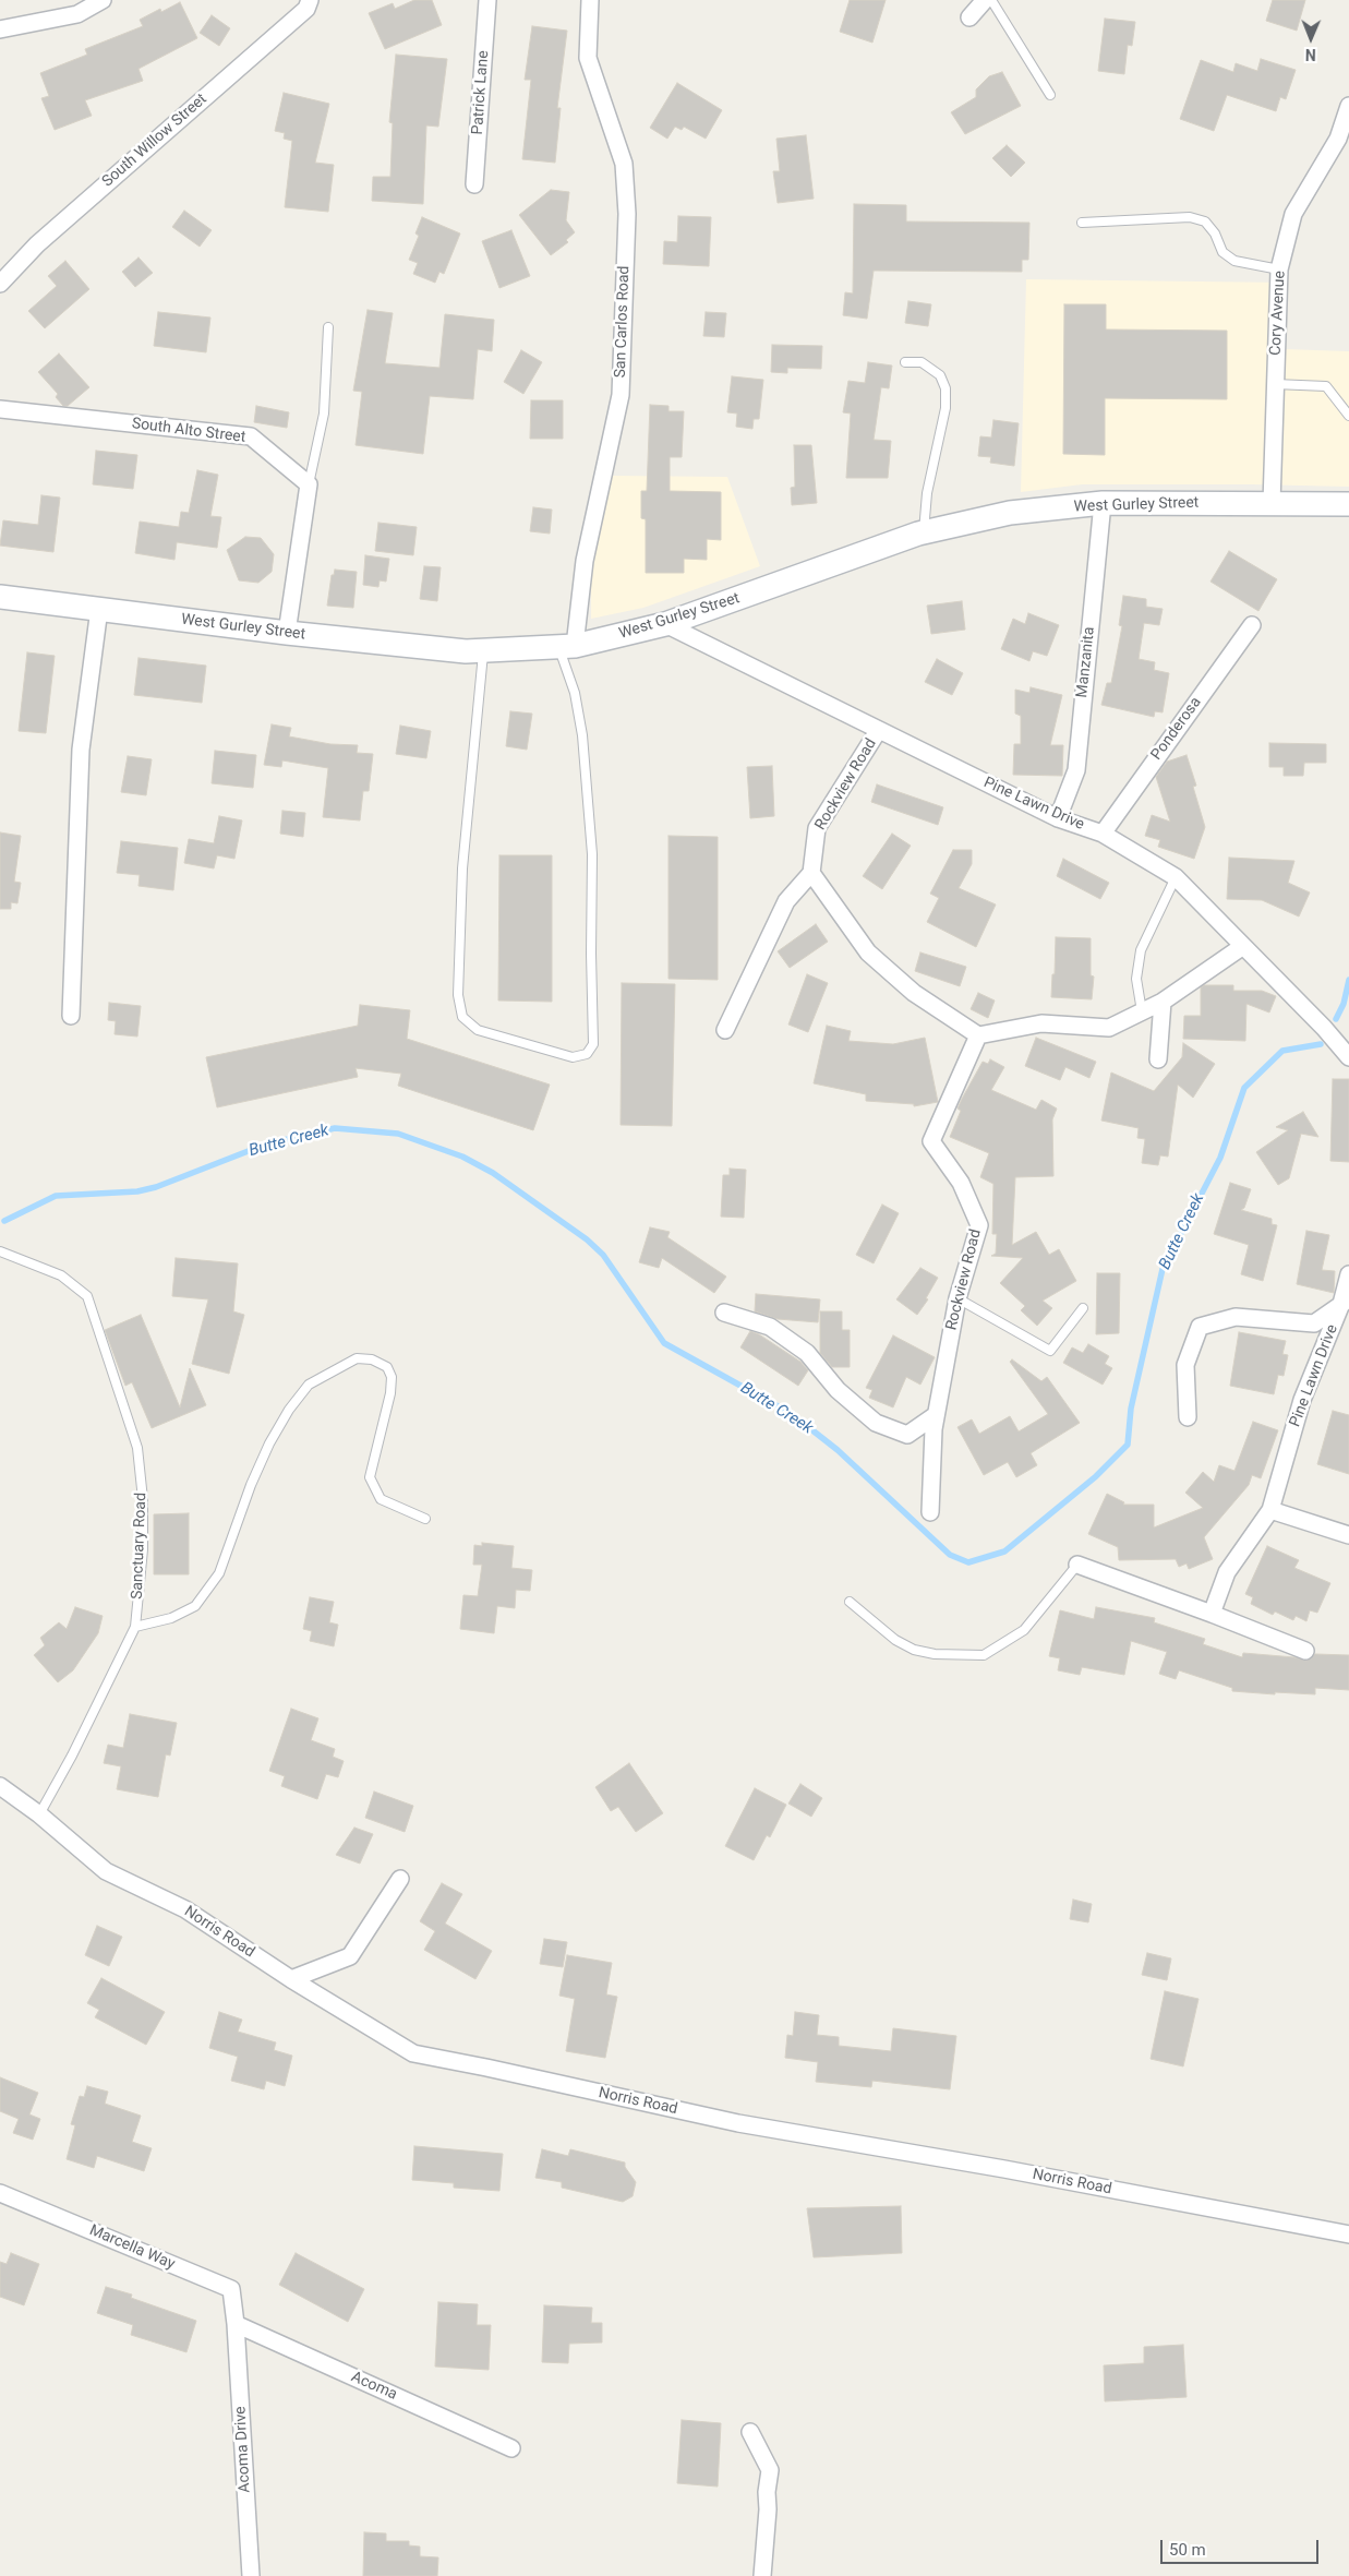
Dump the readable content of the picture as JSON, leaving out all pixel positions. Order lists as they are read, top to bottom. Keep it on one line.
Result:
{"streets":{"main road":["West Gurley Street"],"street":["Patrick Lane","South Willow Street","Cory Avenue","San Carlos Road","South Alto Street","Manzanita","Ponderosa","Rockview Road","Pine Lawn Drive","Norris Road","Marcella Way","Acoma","Acoma Drive"],"lane":["Sanctuary Road"]},"crossings":[["Cory Avenue","West Gurley Street"],["San Carlos Road","West Gurley Street"],["West Gurley Street","Manzanita"],["West Gurley Street","Pine Lawn Drive"],["Manzanita","Pine Lawn Drive"],["Ponderosa","Pine Lawn Drive"],["Rockview Road","Pine Lawn Drive"],["Sanctuary Road","Norris Road"],["Marcella Way","Acoma"],["Marcella Way","Acoma Drive"],["Acoma","Acoma Drive"]],"water":["Butte Creek"],"scale_bar":"50 m","north":"bottom"}
